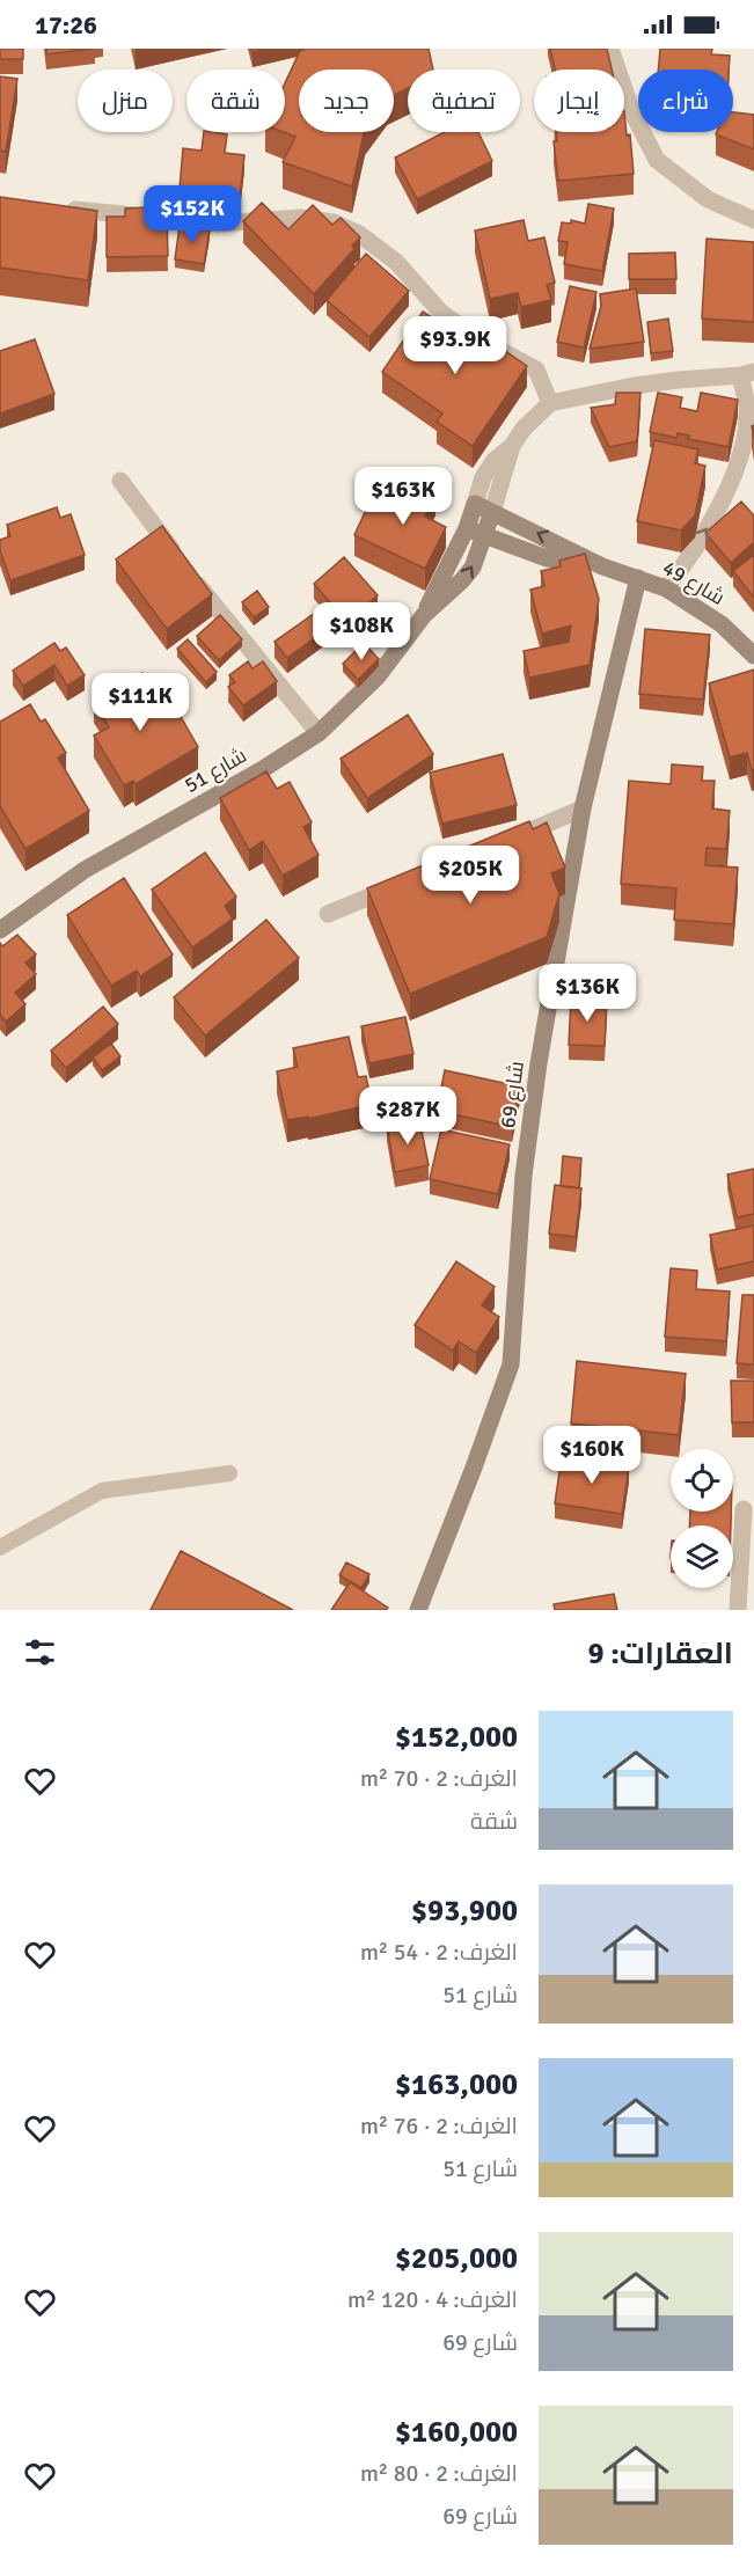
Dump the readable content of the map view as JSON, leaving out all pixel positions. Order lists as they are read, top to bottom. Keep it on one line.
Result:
{"streets":{"street":["شارع 49","شارع 51","شارع 69"]},"crossings":[["شارع 49","شارع 69"]],"page":{"status":"17:26","chip":["شراء","إيجار","تصفية","جديد","شقة","منزل"],"price":["$152K","$93.9K","$163K","$108K","$111K","$205K","$136K","$287K","$160K"],"heading":"العقارات: 9","list":[{"name":"$152,000","note":"الغرف: 2 · 70 m² · شقة"},{"name":"$93,900","note":"الغرف: 2 · 54 m² · شارع 51"},{"name":"$163,000","note":"الغرف: 2 · 76 m² · شارع 51"},{"name":"$205,000","note":"الغرف: 4 · 120 m² · شارع 69"},{"name":"$160,000","note":"الغرف: 2 · 80 m² · شارع 69"}]}}
